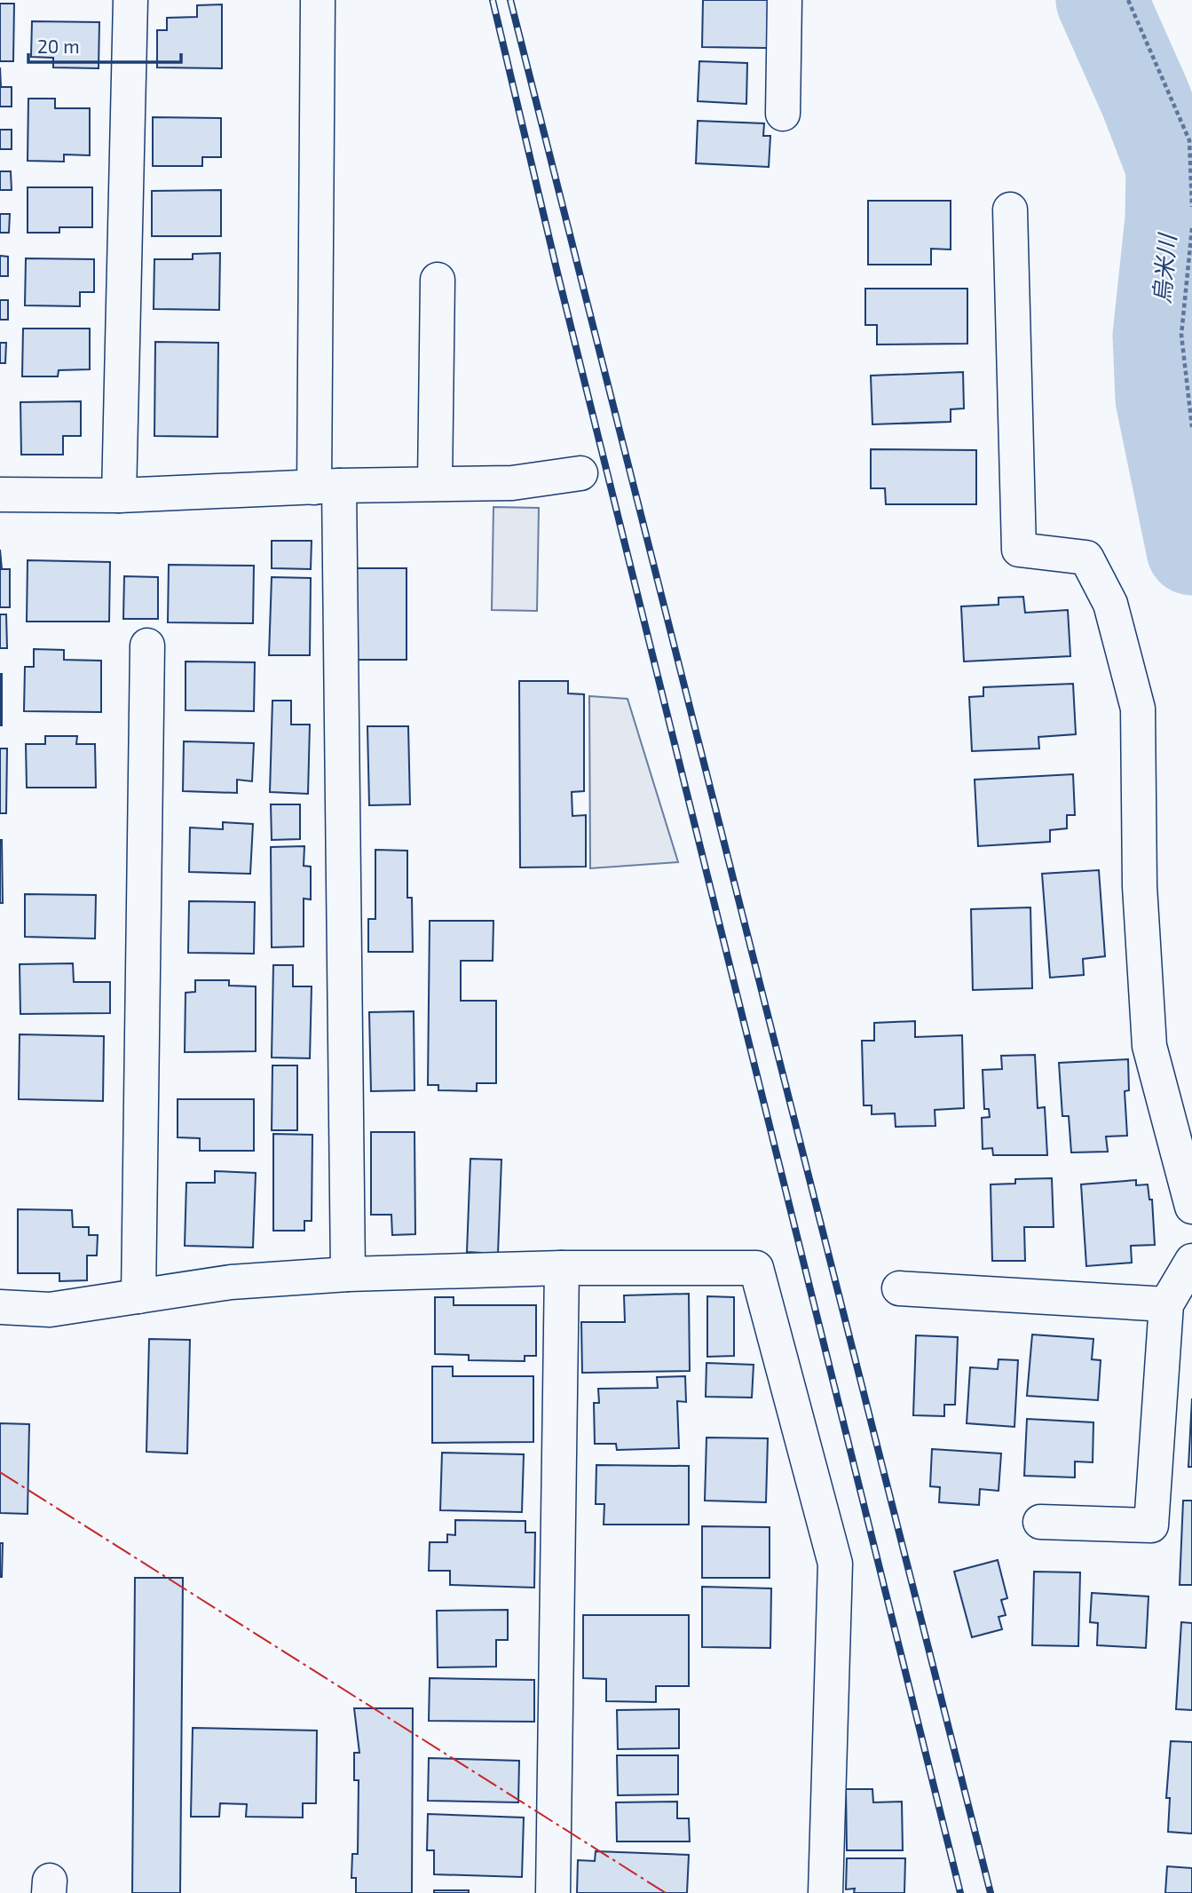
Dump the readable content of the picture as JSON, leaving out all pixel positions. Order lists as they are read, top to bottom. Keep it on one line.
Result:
{"water":["烏米川"],"scale_bar":"20 m"}
